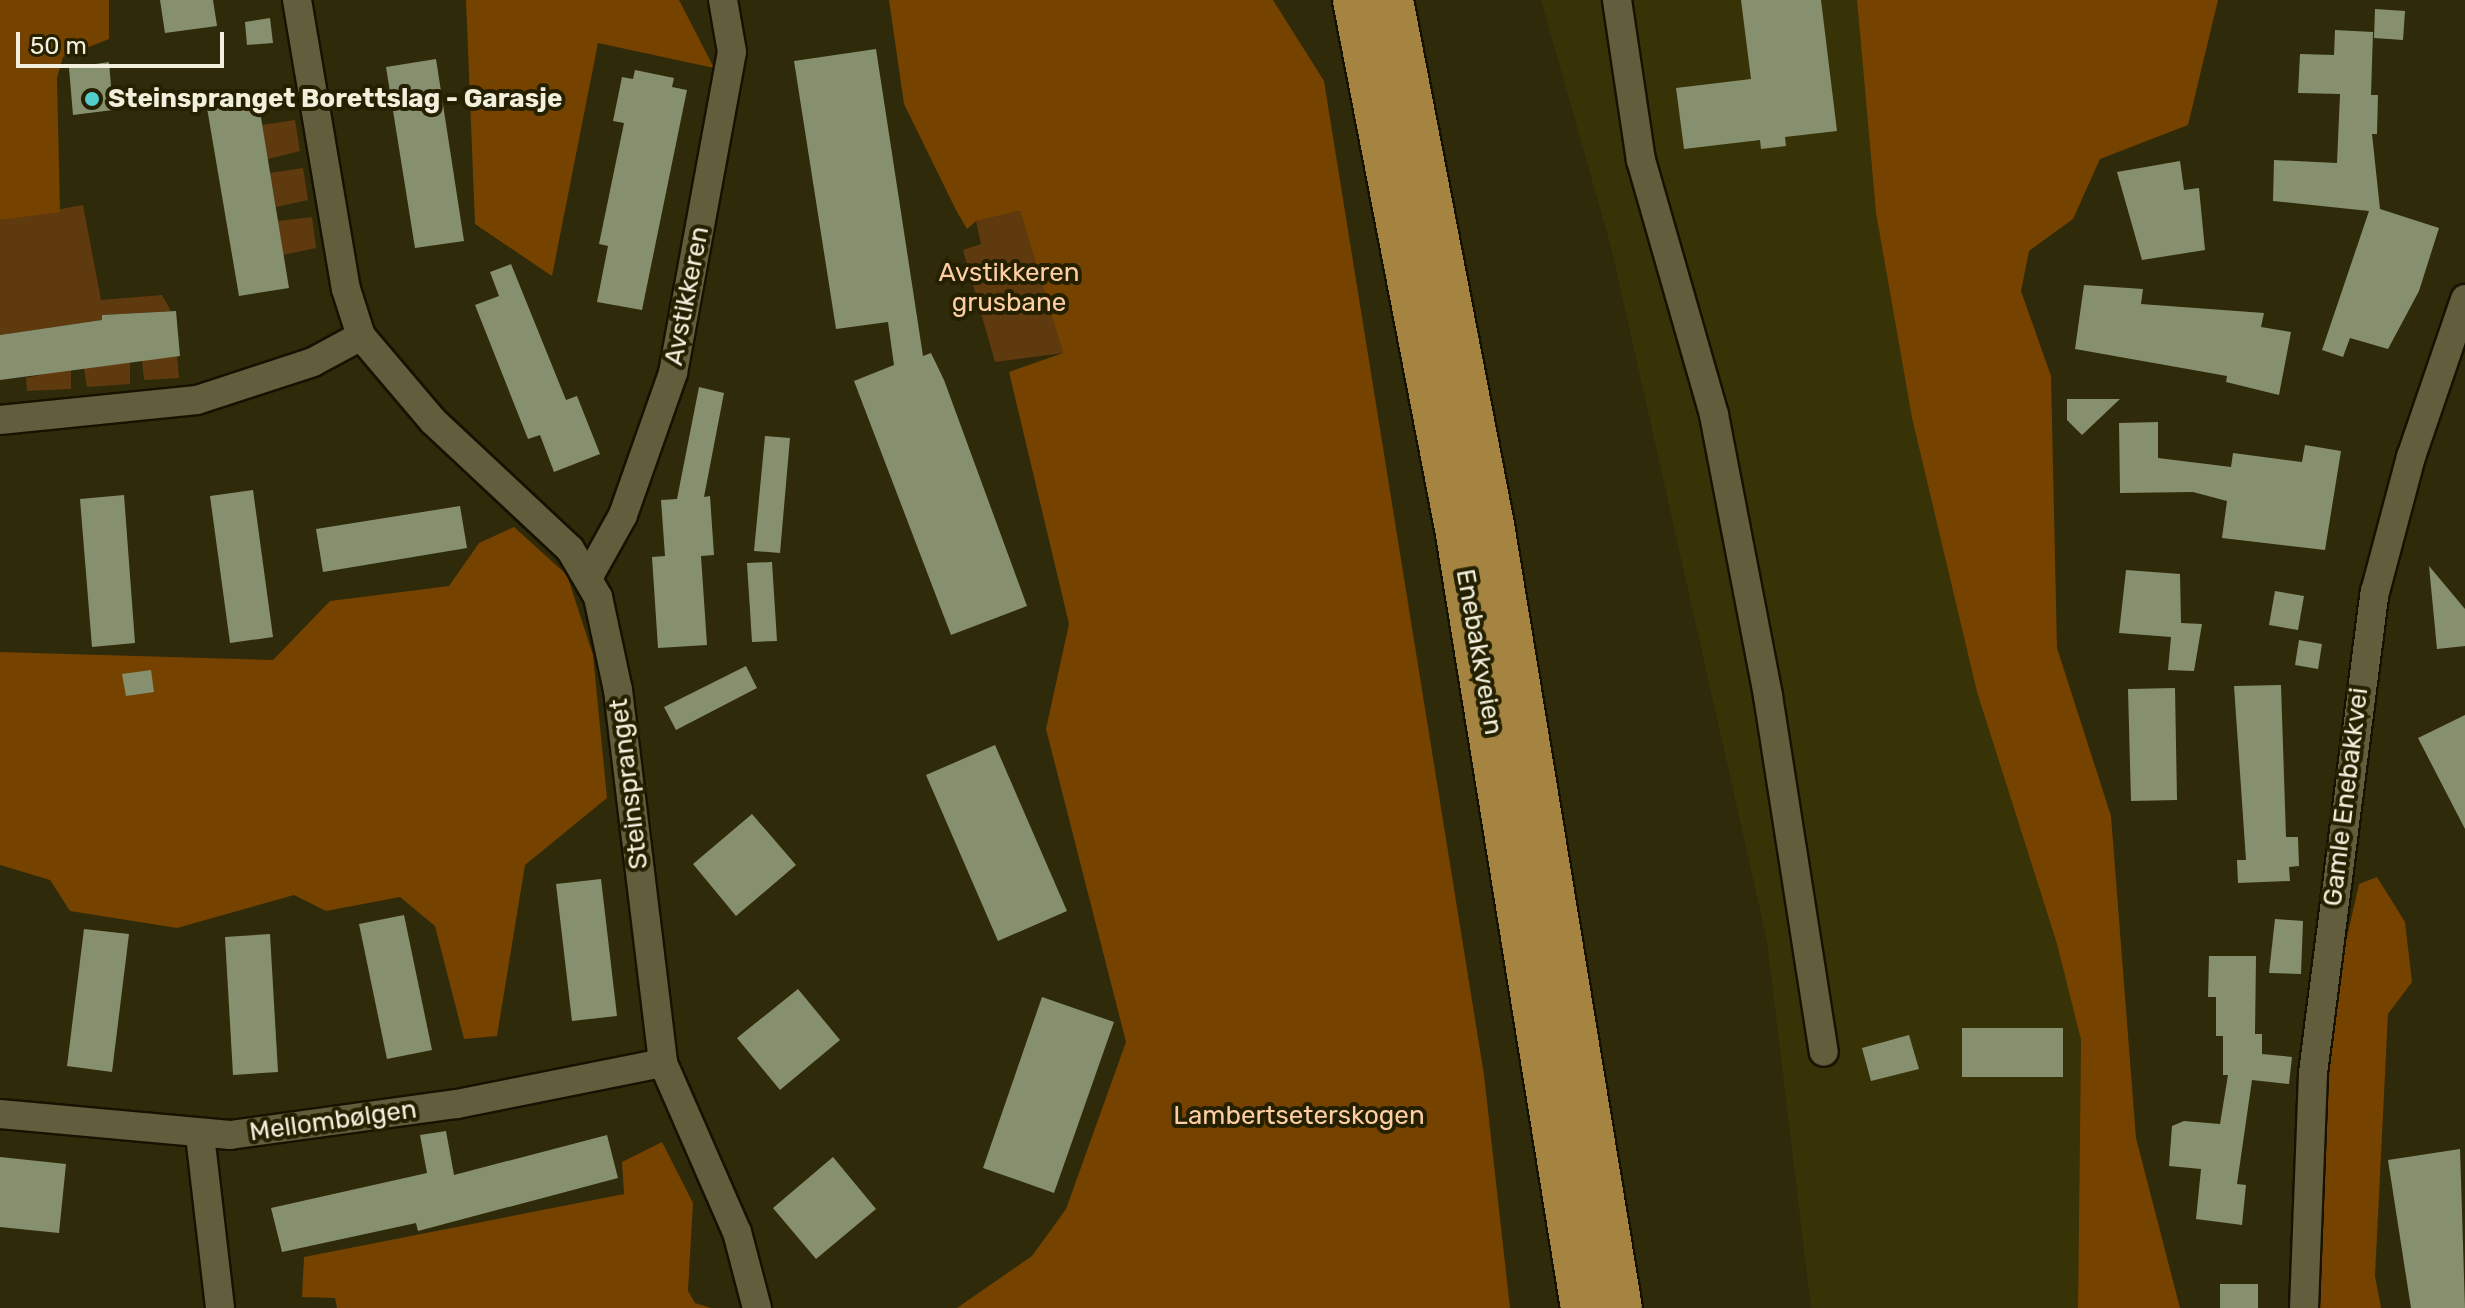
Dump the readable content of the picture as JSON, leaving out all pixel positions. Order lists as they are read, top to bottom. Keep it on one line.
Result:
{"streets":{"highway":["Enebakkveien"],"street":["Avstikkeren","Steinspranget","Gamle Enebakkvei","Mellombølgen"]},"crossings":[["Avstikkeren","Steinspranget"],["Steinspranget","Mellombølgen"]],"parks":["Avstikkeren grusbane","Lambertseterskogen"],"places":["Steinspranget Borettslag - Garasje"],"scale_bar":"50 m"}
